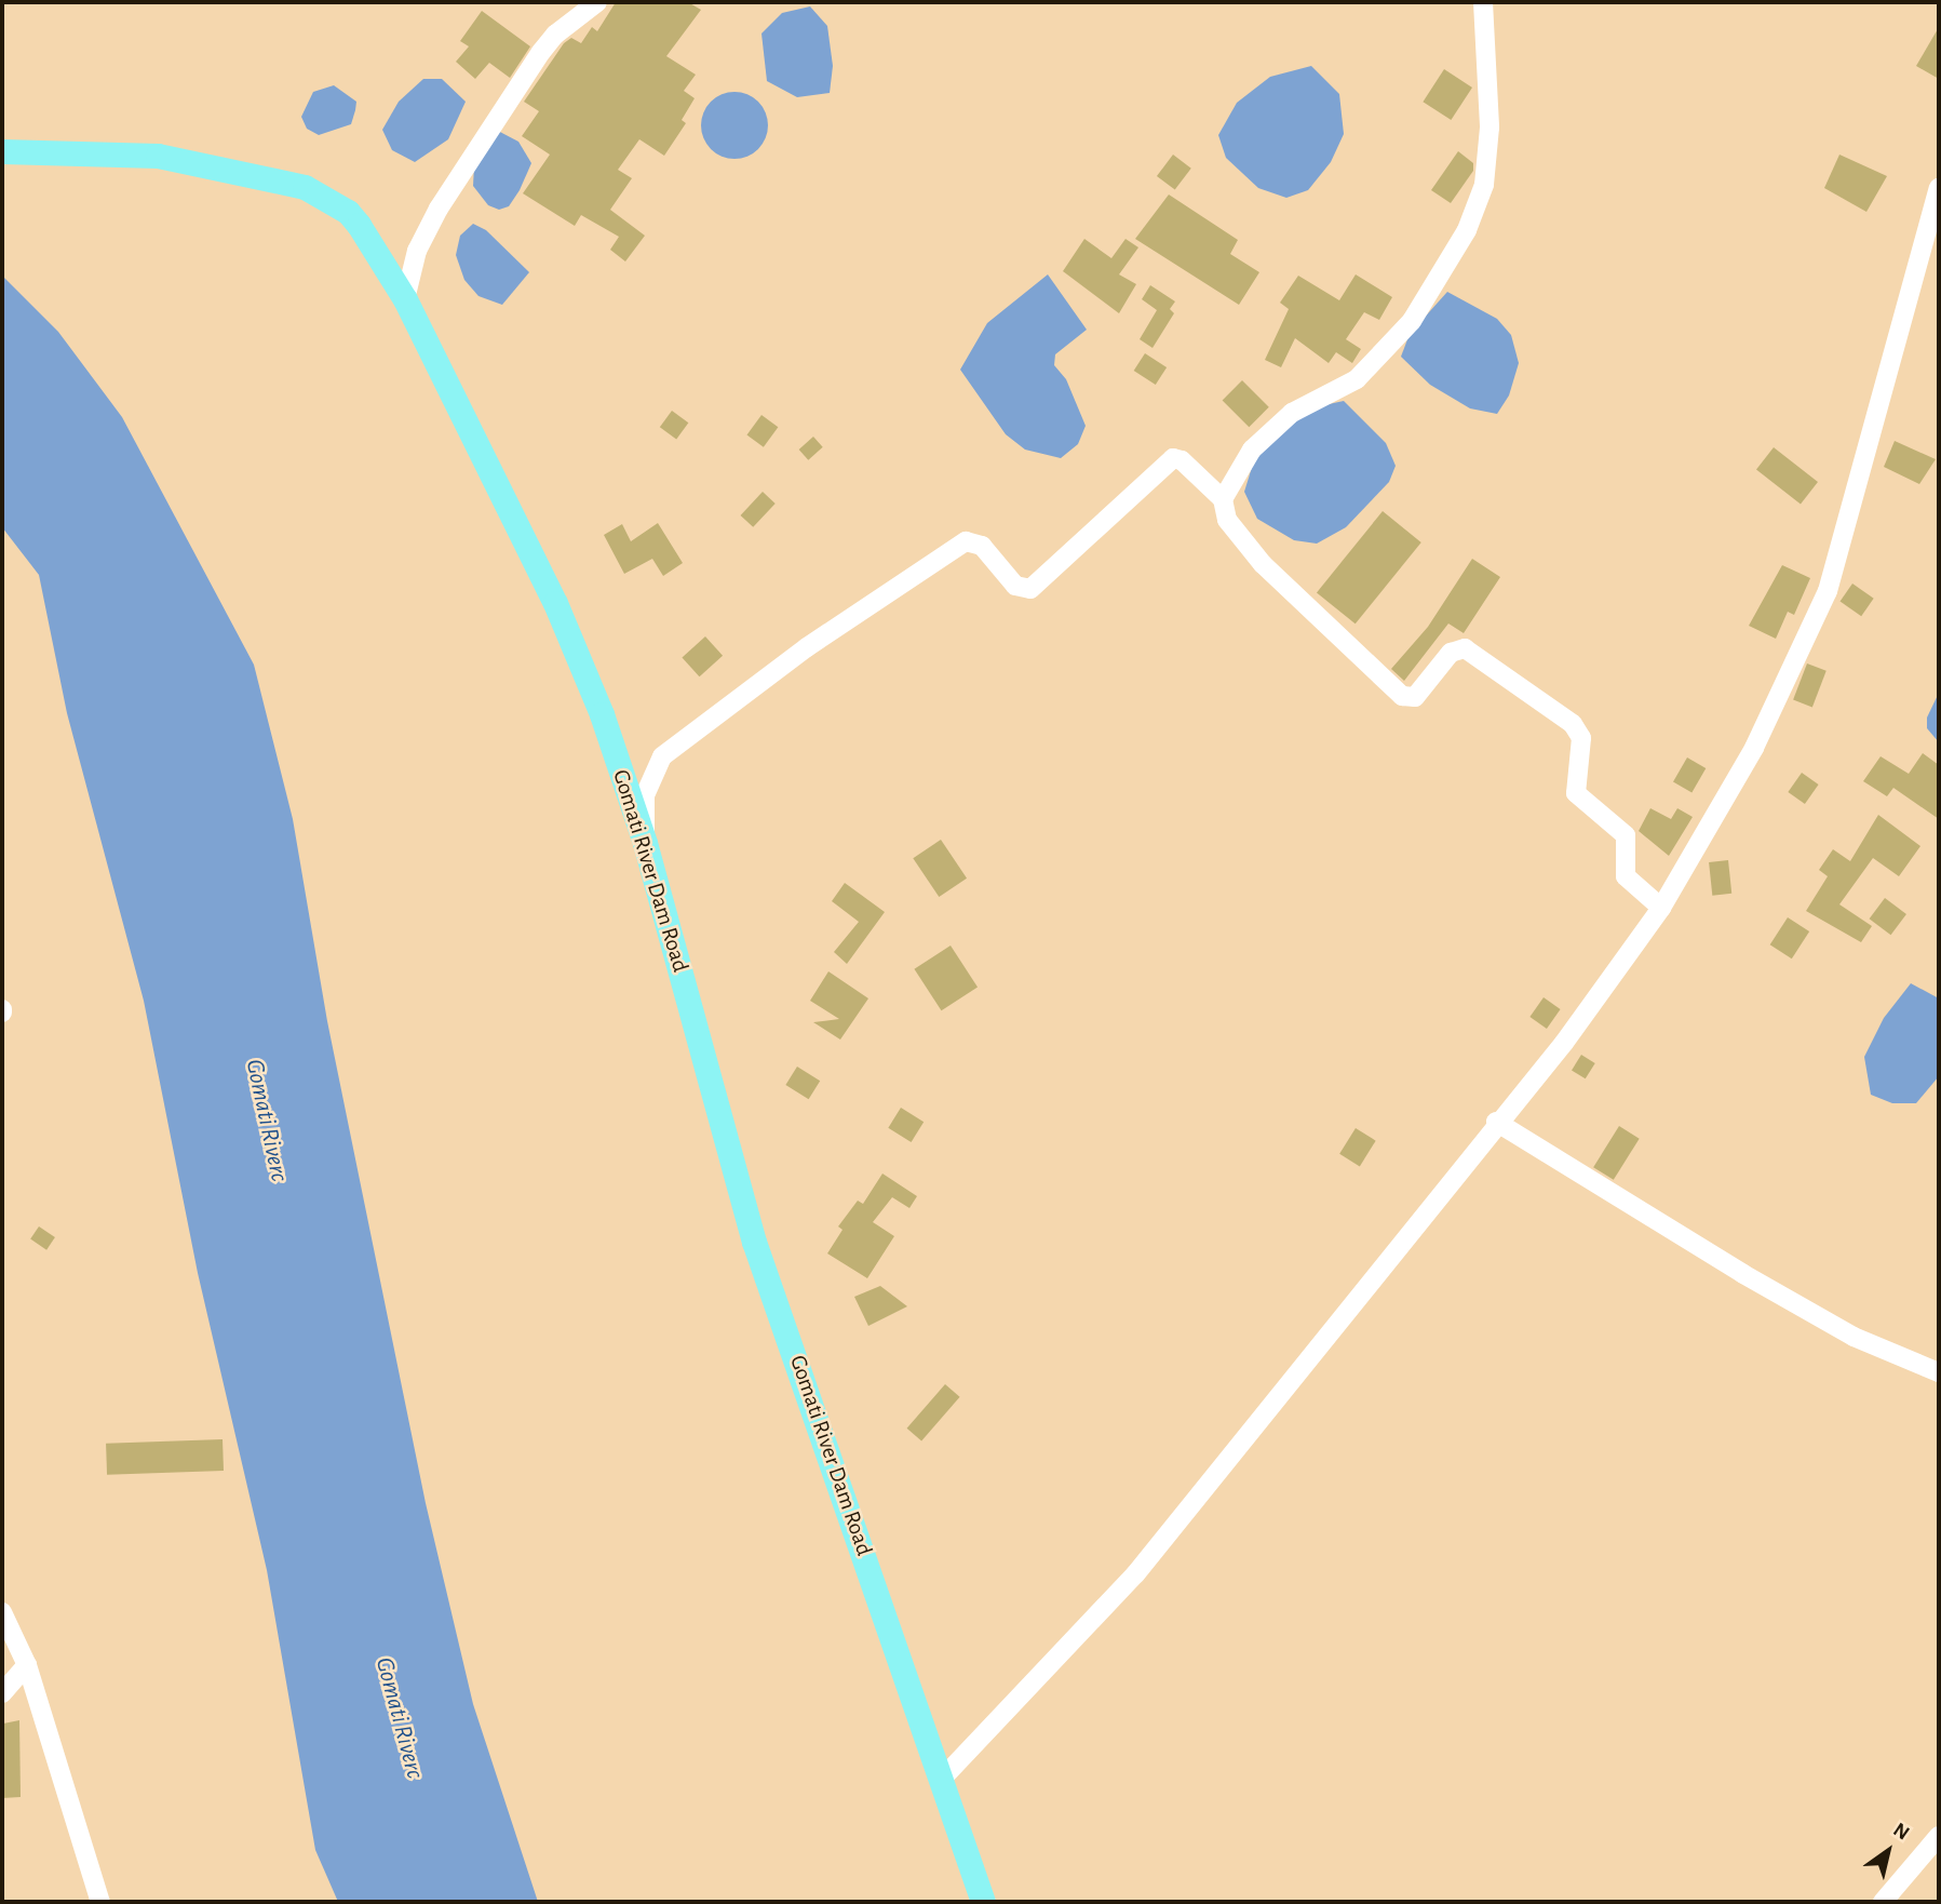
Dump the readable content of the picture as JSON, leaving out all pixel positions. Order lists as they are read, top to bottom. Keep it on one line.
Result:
{"streets":{"main road":["Gomati River Dam Road"]},"water":["Gomati Riverc"],"north":"top right"}
